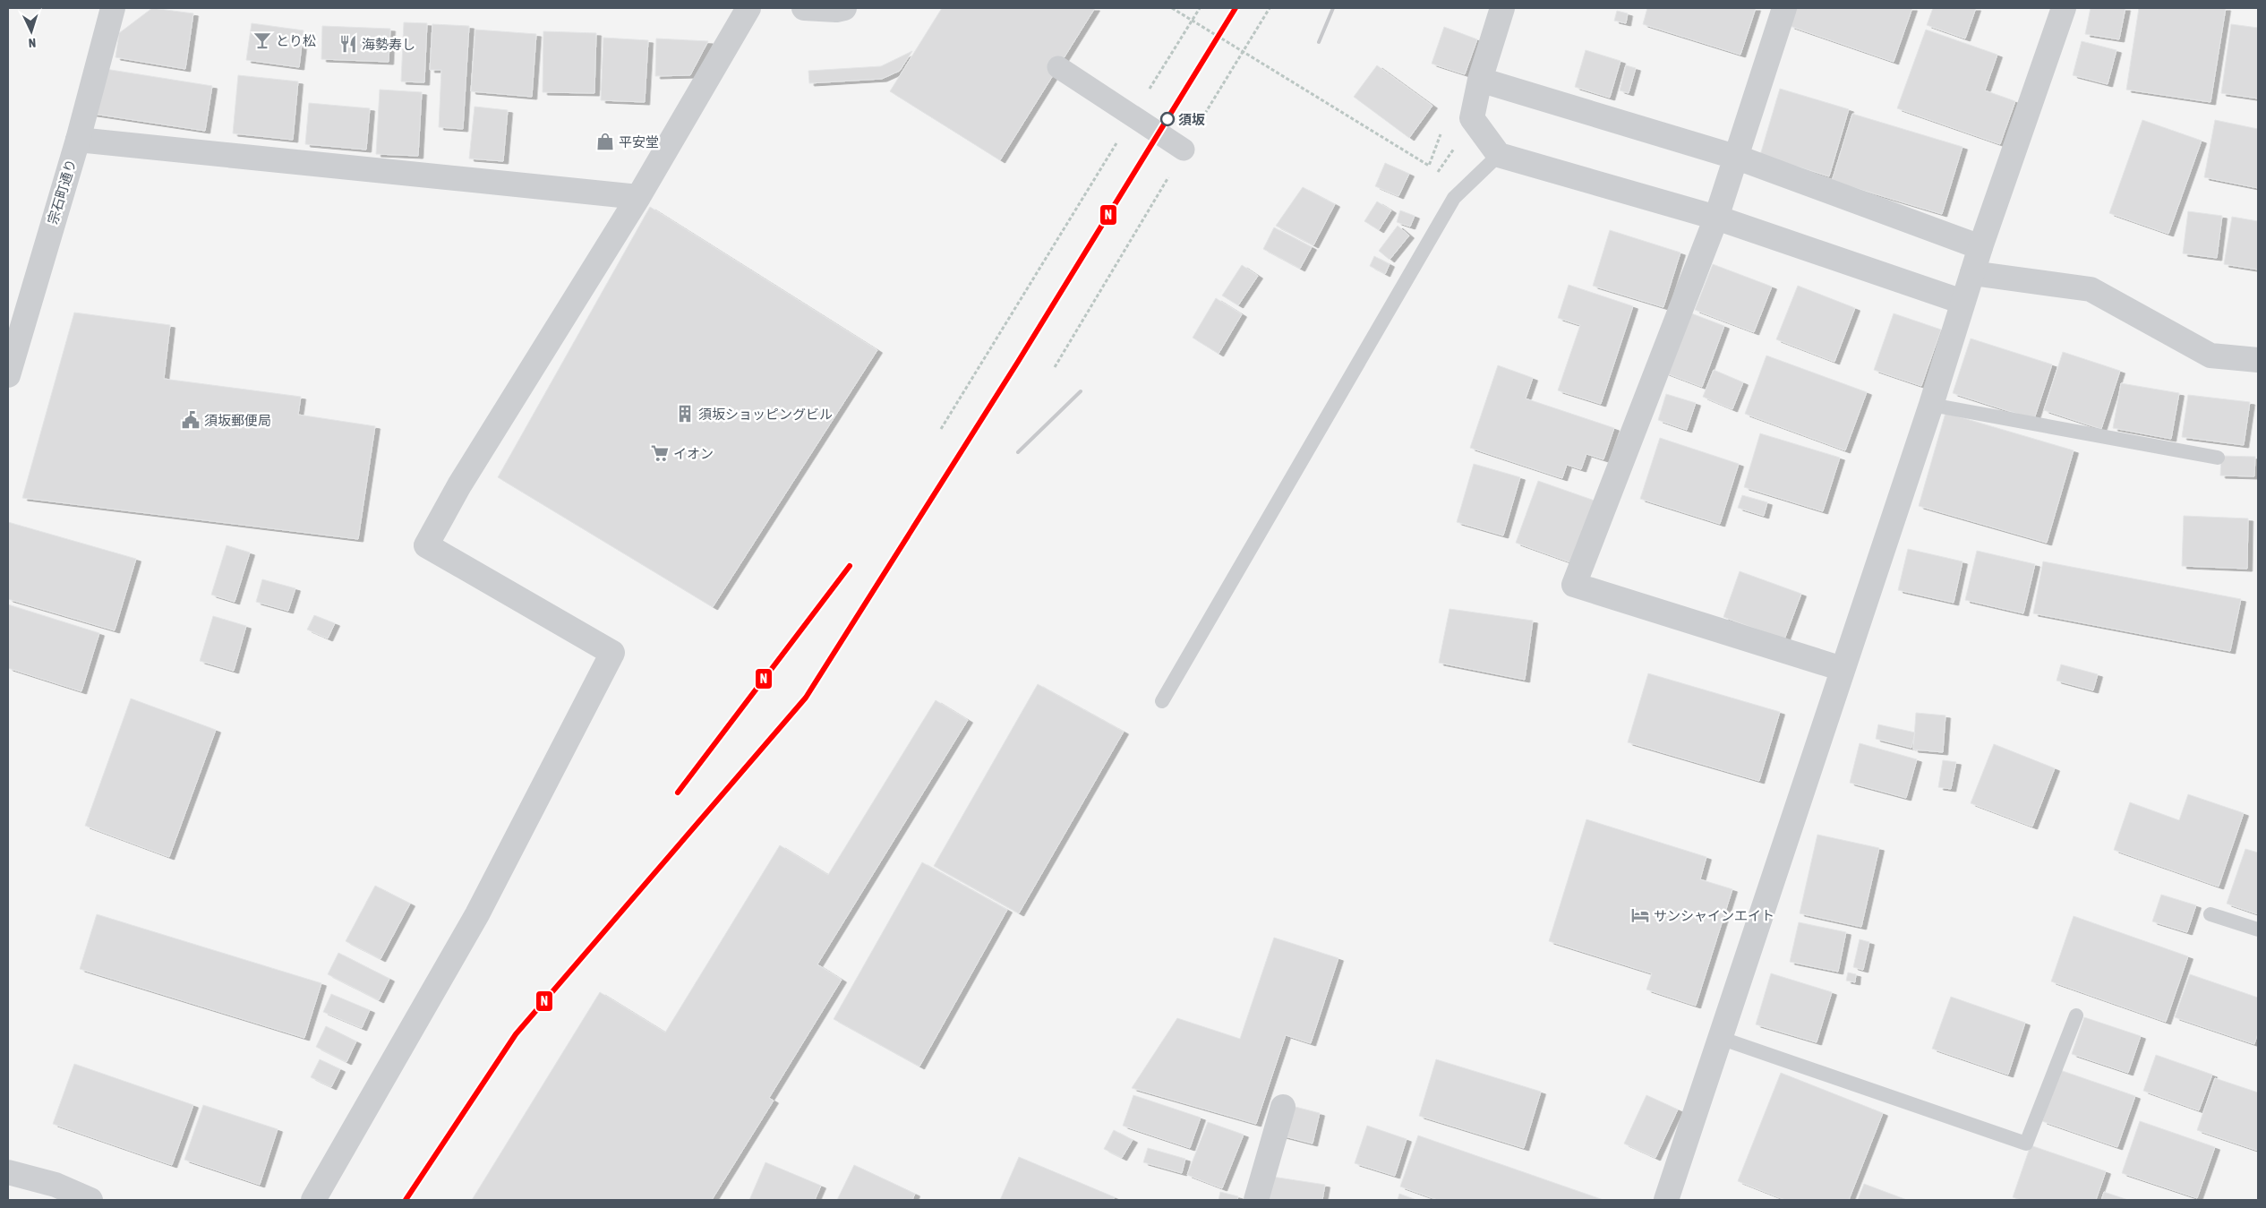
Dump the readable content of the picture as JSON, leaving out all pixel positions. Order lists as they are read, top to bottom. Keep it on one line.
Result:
{"streets":{"street":["宗石町通り"]},"places":{"bar":["とり松"],"restaurant":["海勢寿し"],"other":["須坂"],"shop":["平安堂"],"building":["須坂ショッピングビル"],"public building":["須坂郵便局"],"supermarket":["イオン"],"hotel":["サンシャインエイト"]},"lines":["transit line N"],"north":"bottom"}
